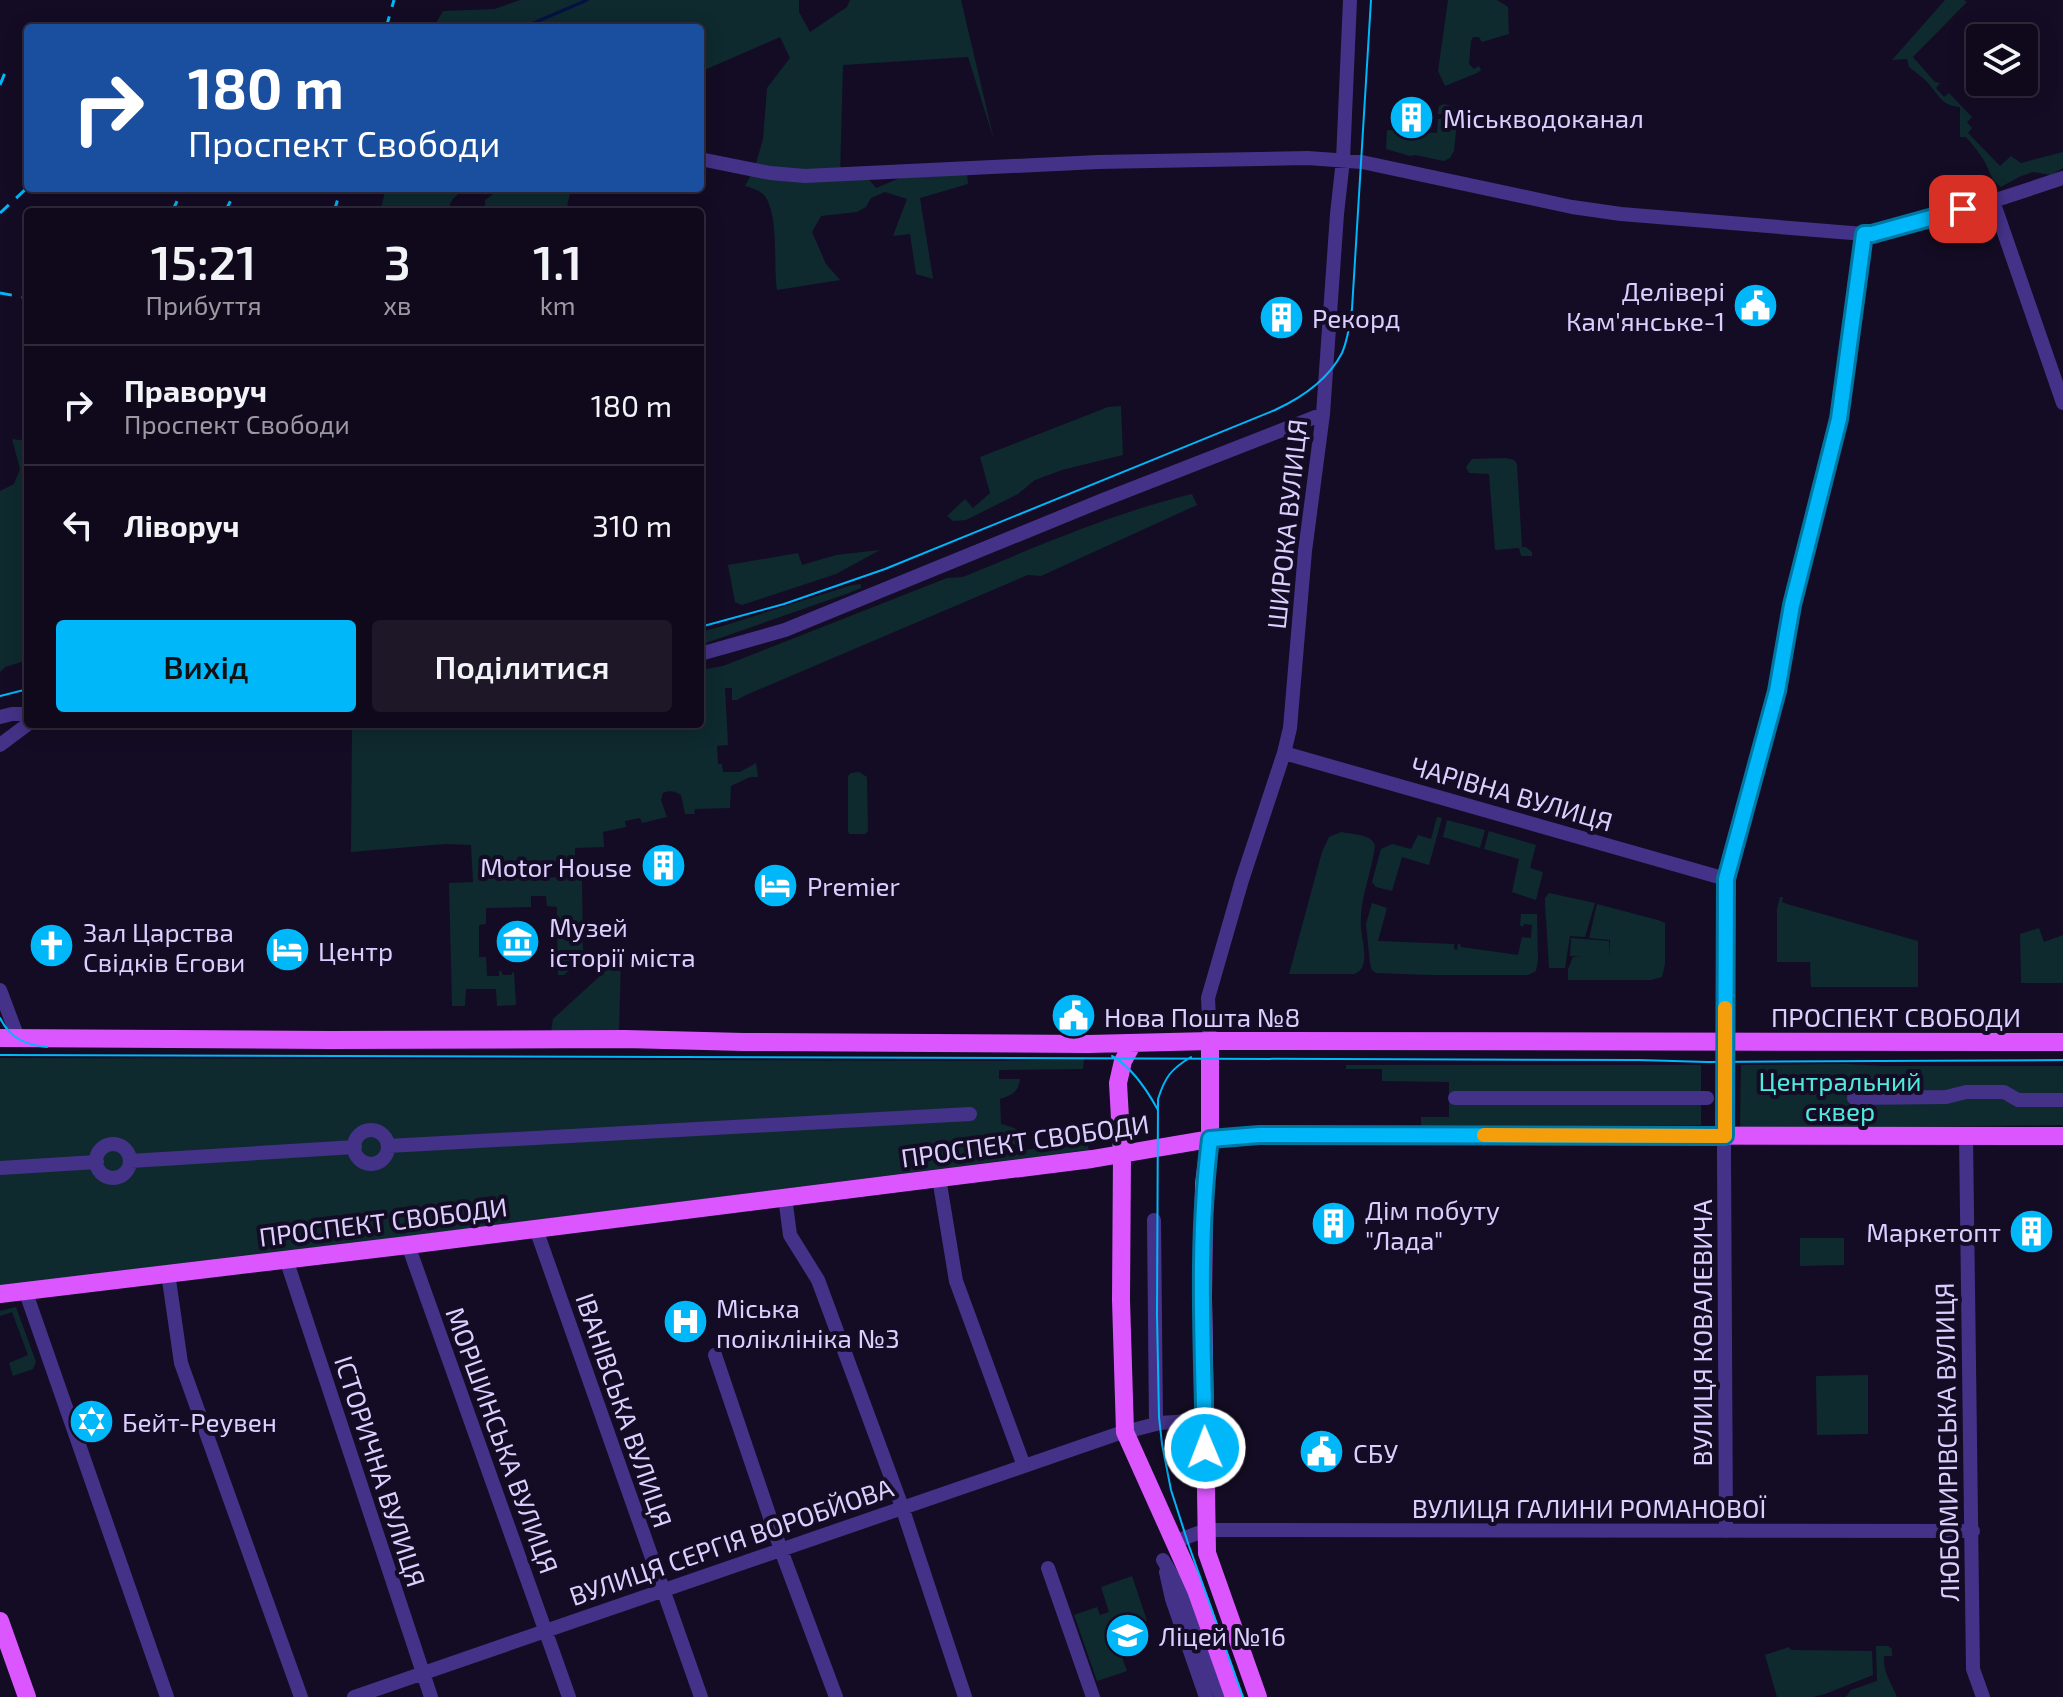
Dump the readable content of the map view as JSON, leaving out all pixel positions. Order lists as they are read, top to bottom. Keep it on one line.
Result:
{"streets":{"main road":["ПРОСПЕКТ СВОБОДИ"],"street":["ШИРОКА ВУЛИЦЯ","ЧАРІВНА ВУЛИЦЯ","ВУЛИЦЯ КОВАЛЕВИЧА","ІВАНІВСЬКА ВУЛИЦЯ","МОРШИНСЬКА ВУЛИЦЯ","ЛЮБОМИРІВСЬКА ВУЛИЦЯ","ІСТОРИЧНА ВУЛИЦЯ","ВУЛИЦЯ ГАЛИНИ РОМАНОВОЇ","ВУЛИЦЯ СЕРГІЯ ВОРОБЙОВА"]},"crossings":[["ШИРОКА ВУЛИЦЯ","ЧАРІВНА ВУЛИЦЯ"],["ШИРОКА ВУЛИЦЯ","ПРОСПЕКТ СВОБОДИ"],["ЧАРІВНА ВУЛИЦЯ","ВУЛИЦЯ КОВАЛЕВИЧА"],["ПРОСПЕКТ СВОБОДИ","ВУЛИЦЯ КОВАЛЕВИЧА"],["ПРОСПЕКТ СВОБОДИ","ІВАНІВСЬКА ВУЛИЦЯ"],["ПРОСПЕКТ СВОБОДИ","МОРШИНСЬКА ВУЛИЦЯ"],["ПРОСПЕКТ СВОБОДИ","ЛЮБОМИРІВСЬКА ВУЛИЦЯ"],["ПРОСПЕКТ СВОБОДИ","ІСТОРИЧНА ВУЛИЦЯ"],["ВУЛИЦЯ КОВАЛЕВИЧА","ВУЛИЦЯ ГАЛИНИ РОМАНОВОЇ"],["ІВАНІВСЬКА ВУЛИЦЯ","ВУЛИЦЯ СЕРГІЯ ВОРОБЙОВА"],["МОРШИНСЬКА ВУЛИЦЯ","ВУЛИЦЯ СЕРГІЯ ВОРОБЙОВА"],["ЛЮБОМИРІВСЬКА ВУЛИЦЯ","ВУЛИЦЯ ГАЛИНИ РОМАНОВОЇ"],["ІСТОРИЧНА ВУЛИЦЯ","ВУЛИЦЯ СЕРГІЯ ВОРОБЙОВА"]],"parks":["Центральний сквер"],"places":{"building":["Міськводоканал","Рекорд","Motor House","Дім побуту \"Лада\"","Маркетопт"],"public building":["Делівері Кам'янське-1","Нова Пошта №8","СБУ"],"hotel":["Premier","Центр"],"museum":["Музей історії міста"],"church":["Зал Царства Свiдкiв Егови"],"hospital":["Міська поліклініка №3"],"synagogue":["Бейт-Реувен"],"school or university":["Ліцей №16"]},"page":{"turn":["180 m","Проспект Свободи"],"eta":["15:21","Прибуття","3","хв","1.1","km"],"list":[{"name":"Праворуч","note":"Проспект Свободи","value":"180 m"},{"name":"Ліворуч","value":"310 m"}],"buttons":["Вихід","Поділитися"]}}
